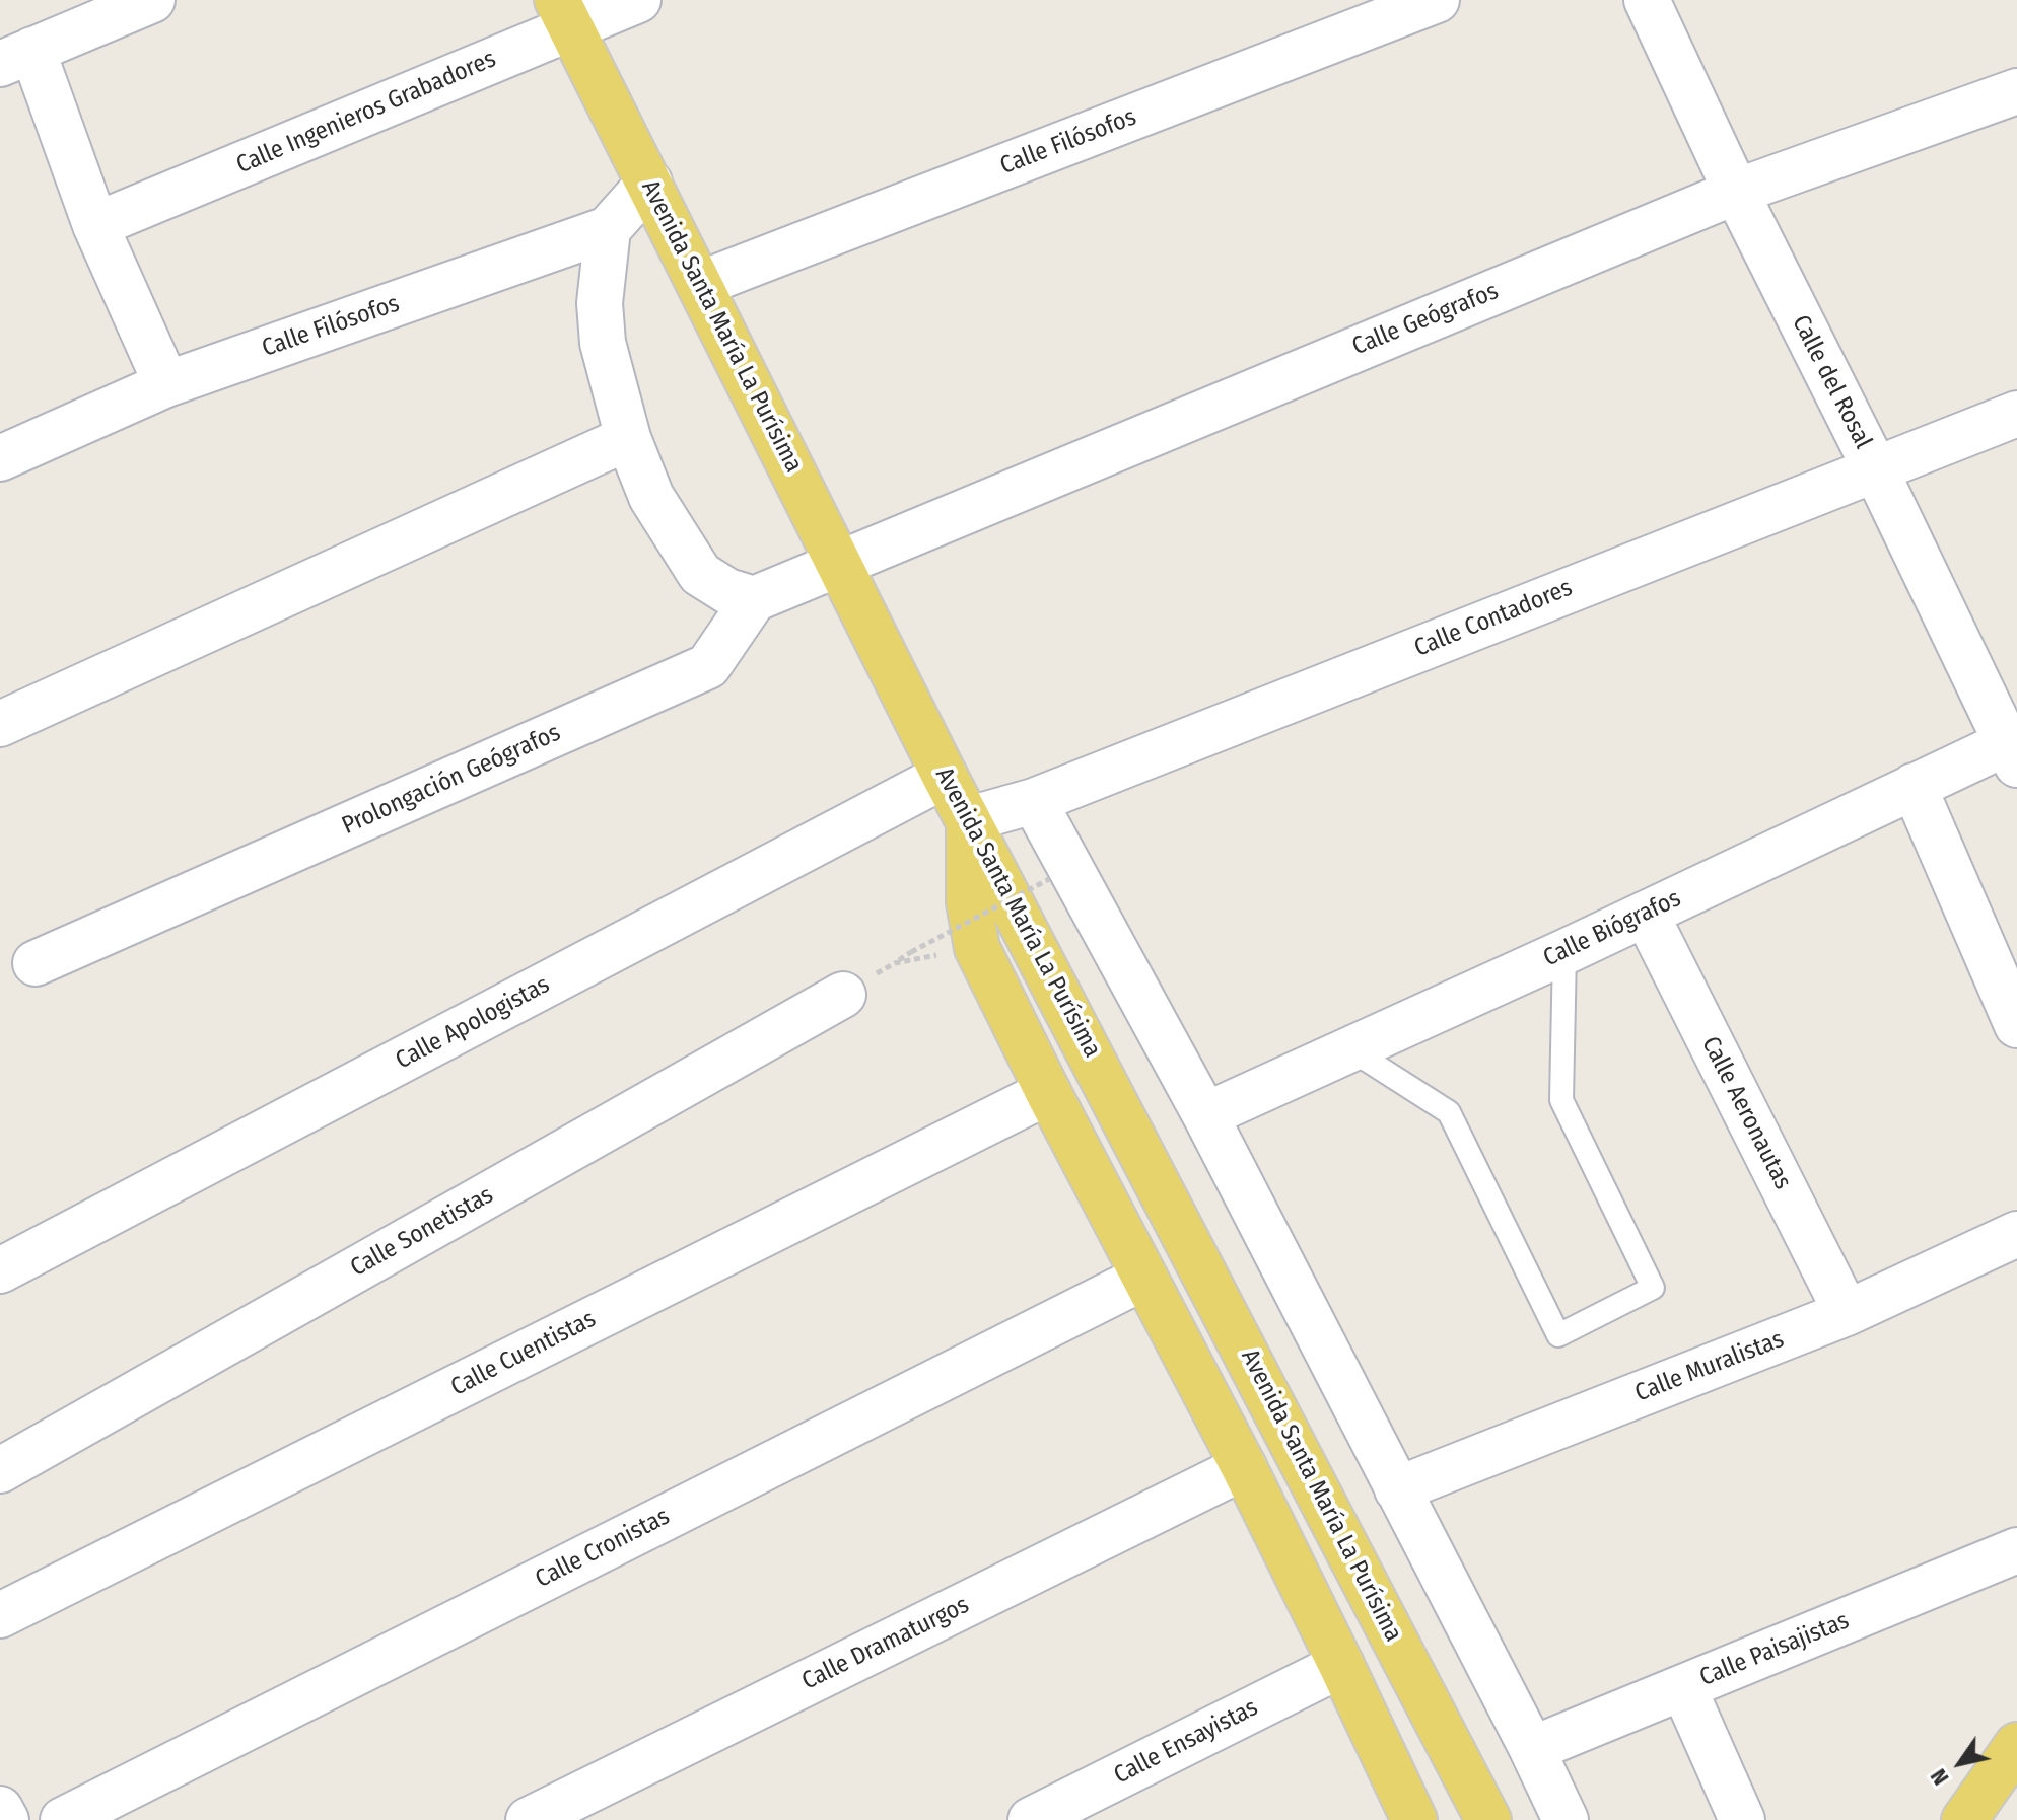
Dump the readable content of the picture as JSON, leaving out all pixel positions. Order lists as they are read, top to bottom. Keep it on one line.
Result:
{"streets":{"main road":["Avenida Santa María La Purísima"],"street":["Calle Ingenieros Grabadores","Calle Filósofos","Calle Geógrafos","Calle del Rosal","Calle Contadores","Prolongación Geógrafos","Calle Biógrafos","Calle Apologistas","Calle Aeronautas","Calle Sonetistas","Calle Cuentistas","Calle Muralistas","Calle Cronistas","Calle Dramaturgos","Calle Paisajistas","Calle Ensayistas"]},"crossings":[["Calle Ingenieros Grabadores","Avenida Santa María La Purísima"],["Calle Filósofos","Avenida Santa María La Purísima"],["Calle Geógrafos","Avenida Santa María La Purísima"],["Calle Geógrafos","Calle del Rosal"],["Avenida Santa María La Purísima","Calle Contadores"],["Avenida Santa María La Purísima","Calle Apologistas"],["Calle del Rosal","Calle Contadores"],["Calle del Rosal","Calle Biógrafos"],["Calle Biógrafos","Calle Aeronautas"],["Calle Aeronautas","Calle Muralistas"]],"north":"bottom left"}
